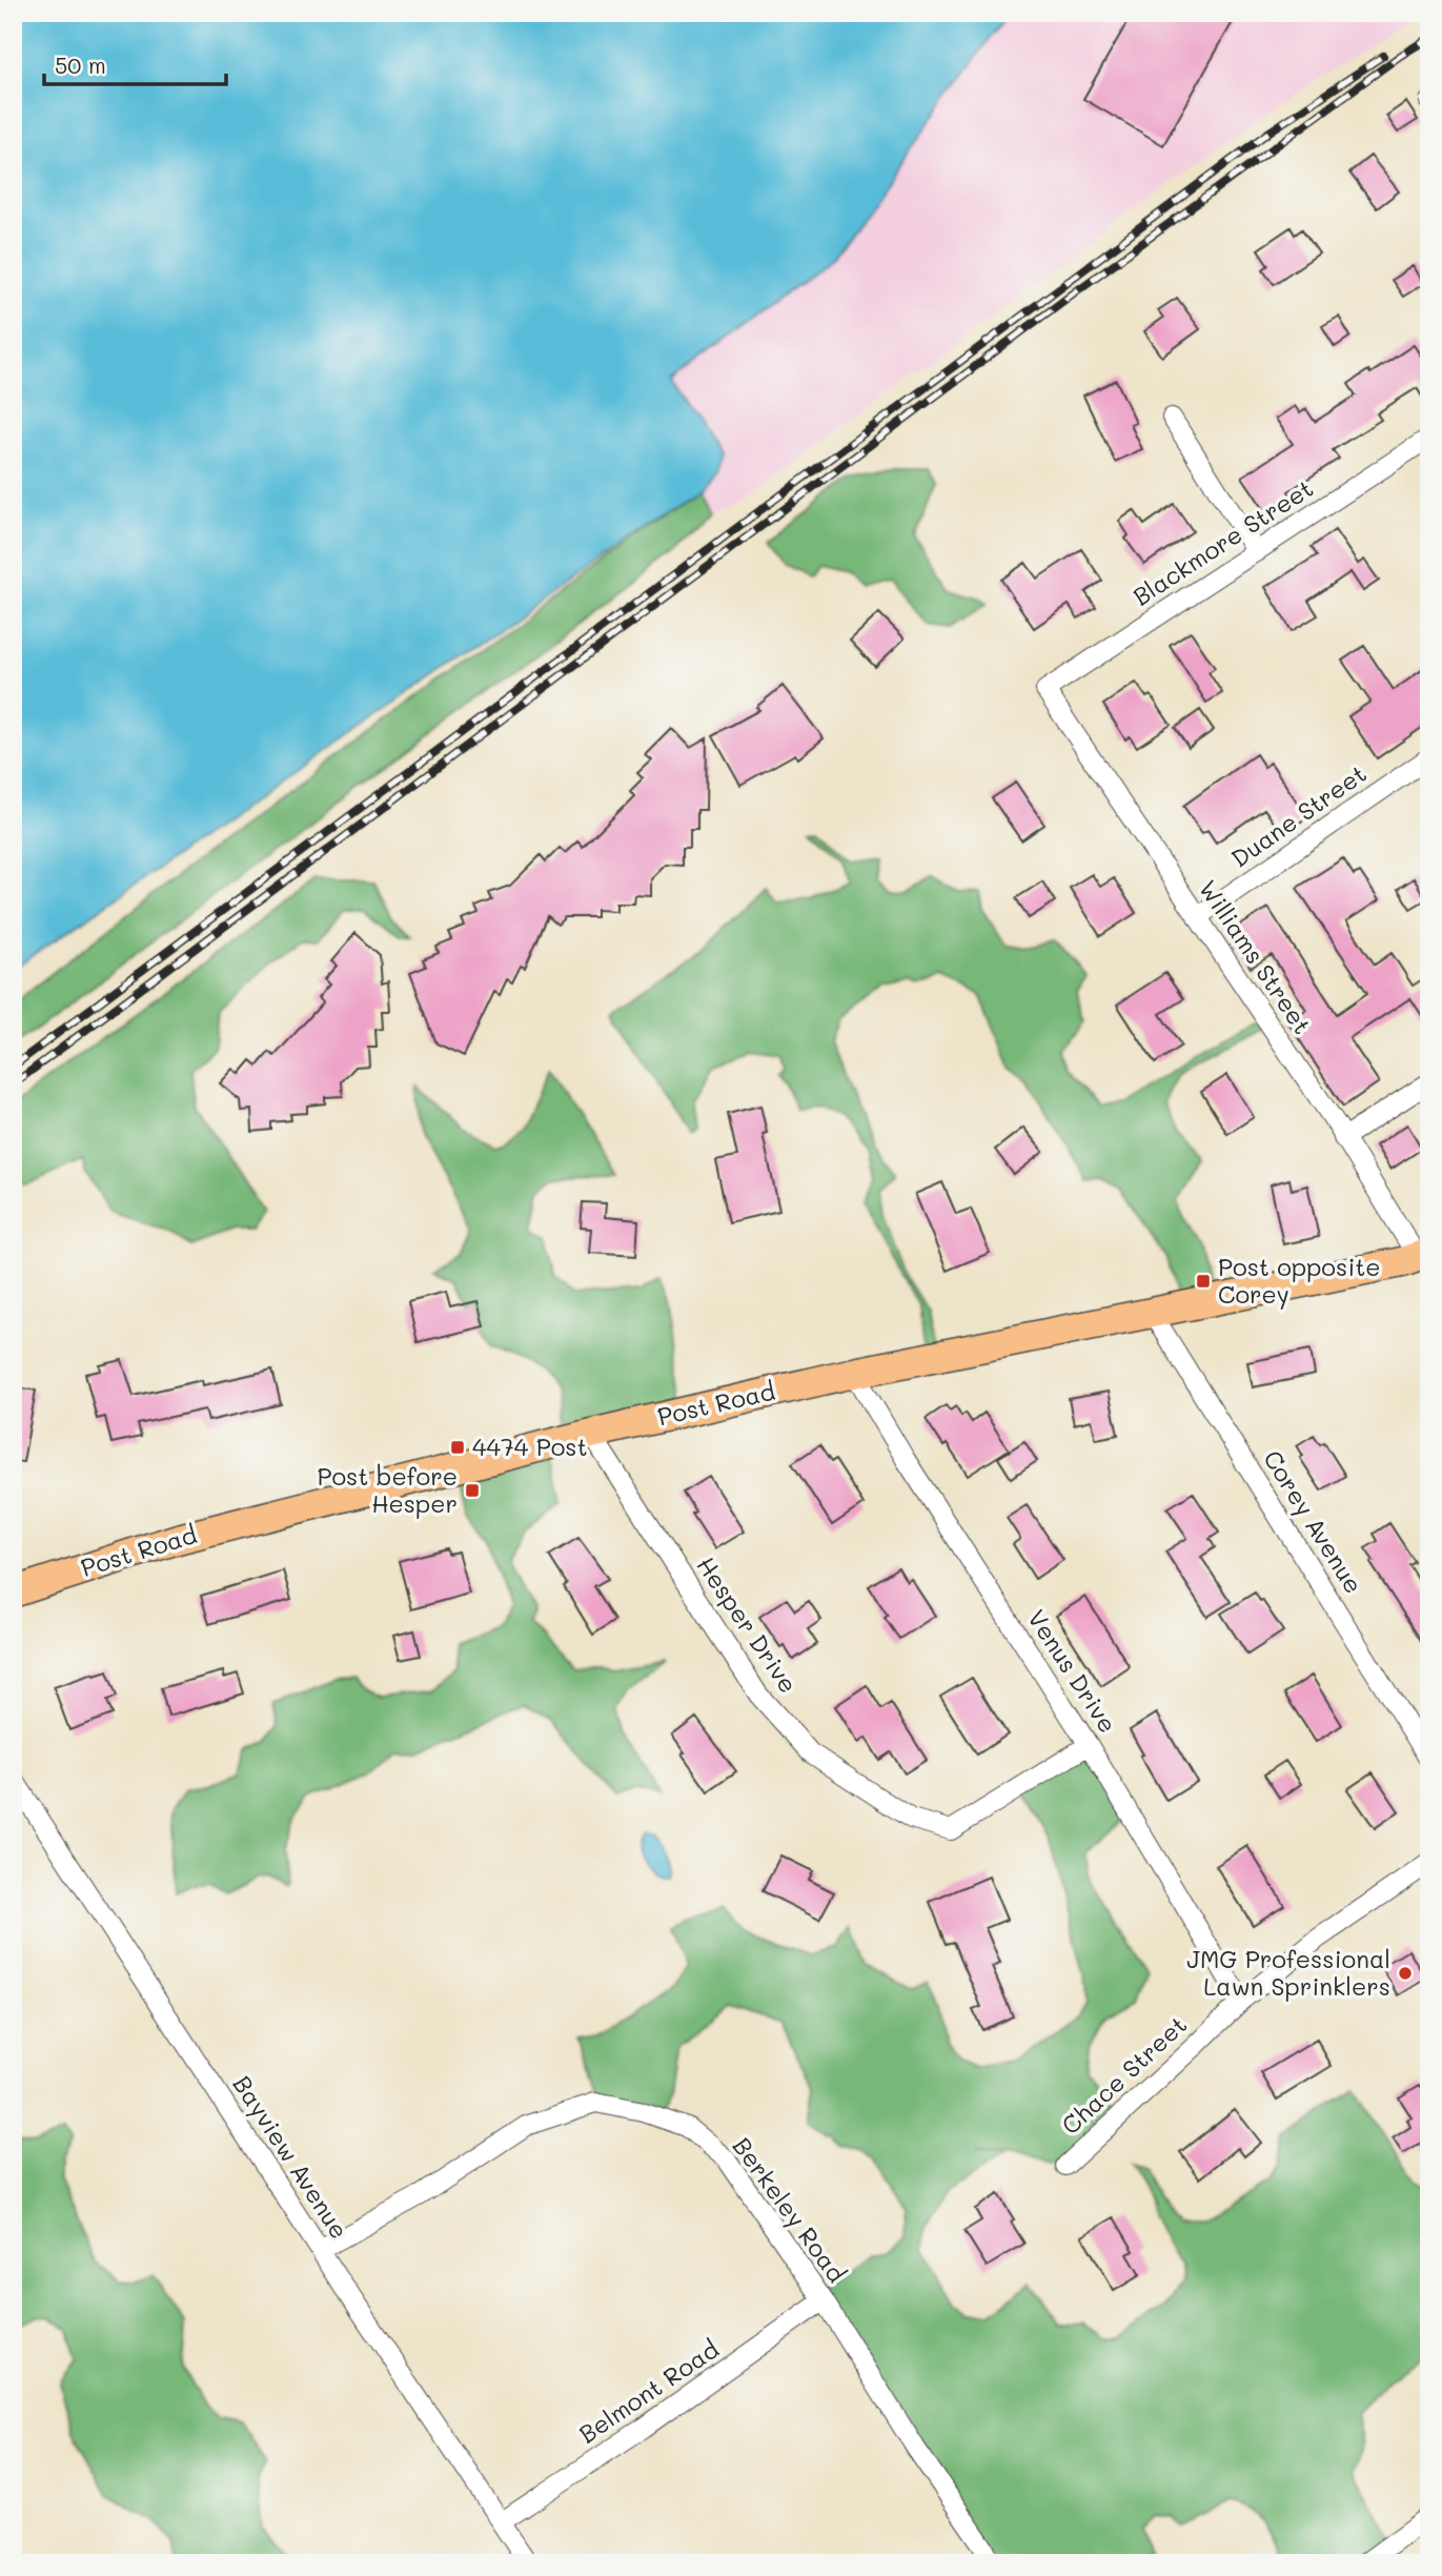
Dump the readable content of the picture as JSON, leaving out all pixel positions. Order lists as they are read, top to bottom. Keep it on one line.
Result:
{"streets":{"main road":["Post Road"],"street":["Blackmore Street","Duane Street","Williams Street","Corey Avenue","Hesper Drive","Venus Drive","Chace Street","Bayview Avenue","Berkeley Road","Belmont Road"]},"crossings":[["Blackmore Street","Williams Street"],["Duane Street","Williams Street"],["Williams Street","Post Road"],["Post Road","Corey Avenue"],["Post Road","Hesper Drive"],["Post Road","Venus Drive"],["Hesper Drive","Venus Drive"],["Venus Drive","Chace Street"],["Bayview Avenue","Berkeley Road"],["Bayview Avenue","Belmont Road"],["Berkeley Road","Belmont Road"]],"places":{"transit":["Post opposite Corey","4474 Post","Post before Hesper"],"other":["JMG Professional Lawn Sprinklers"]},"scale_bar":"50 m"}
